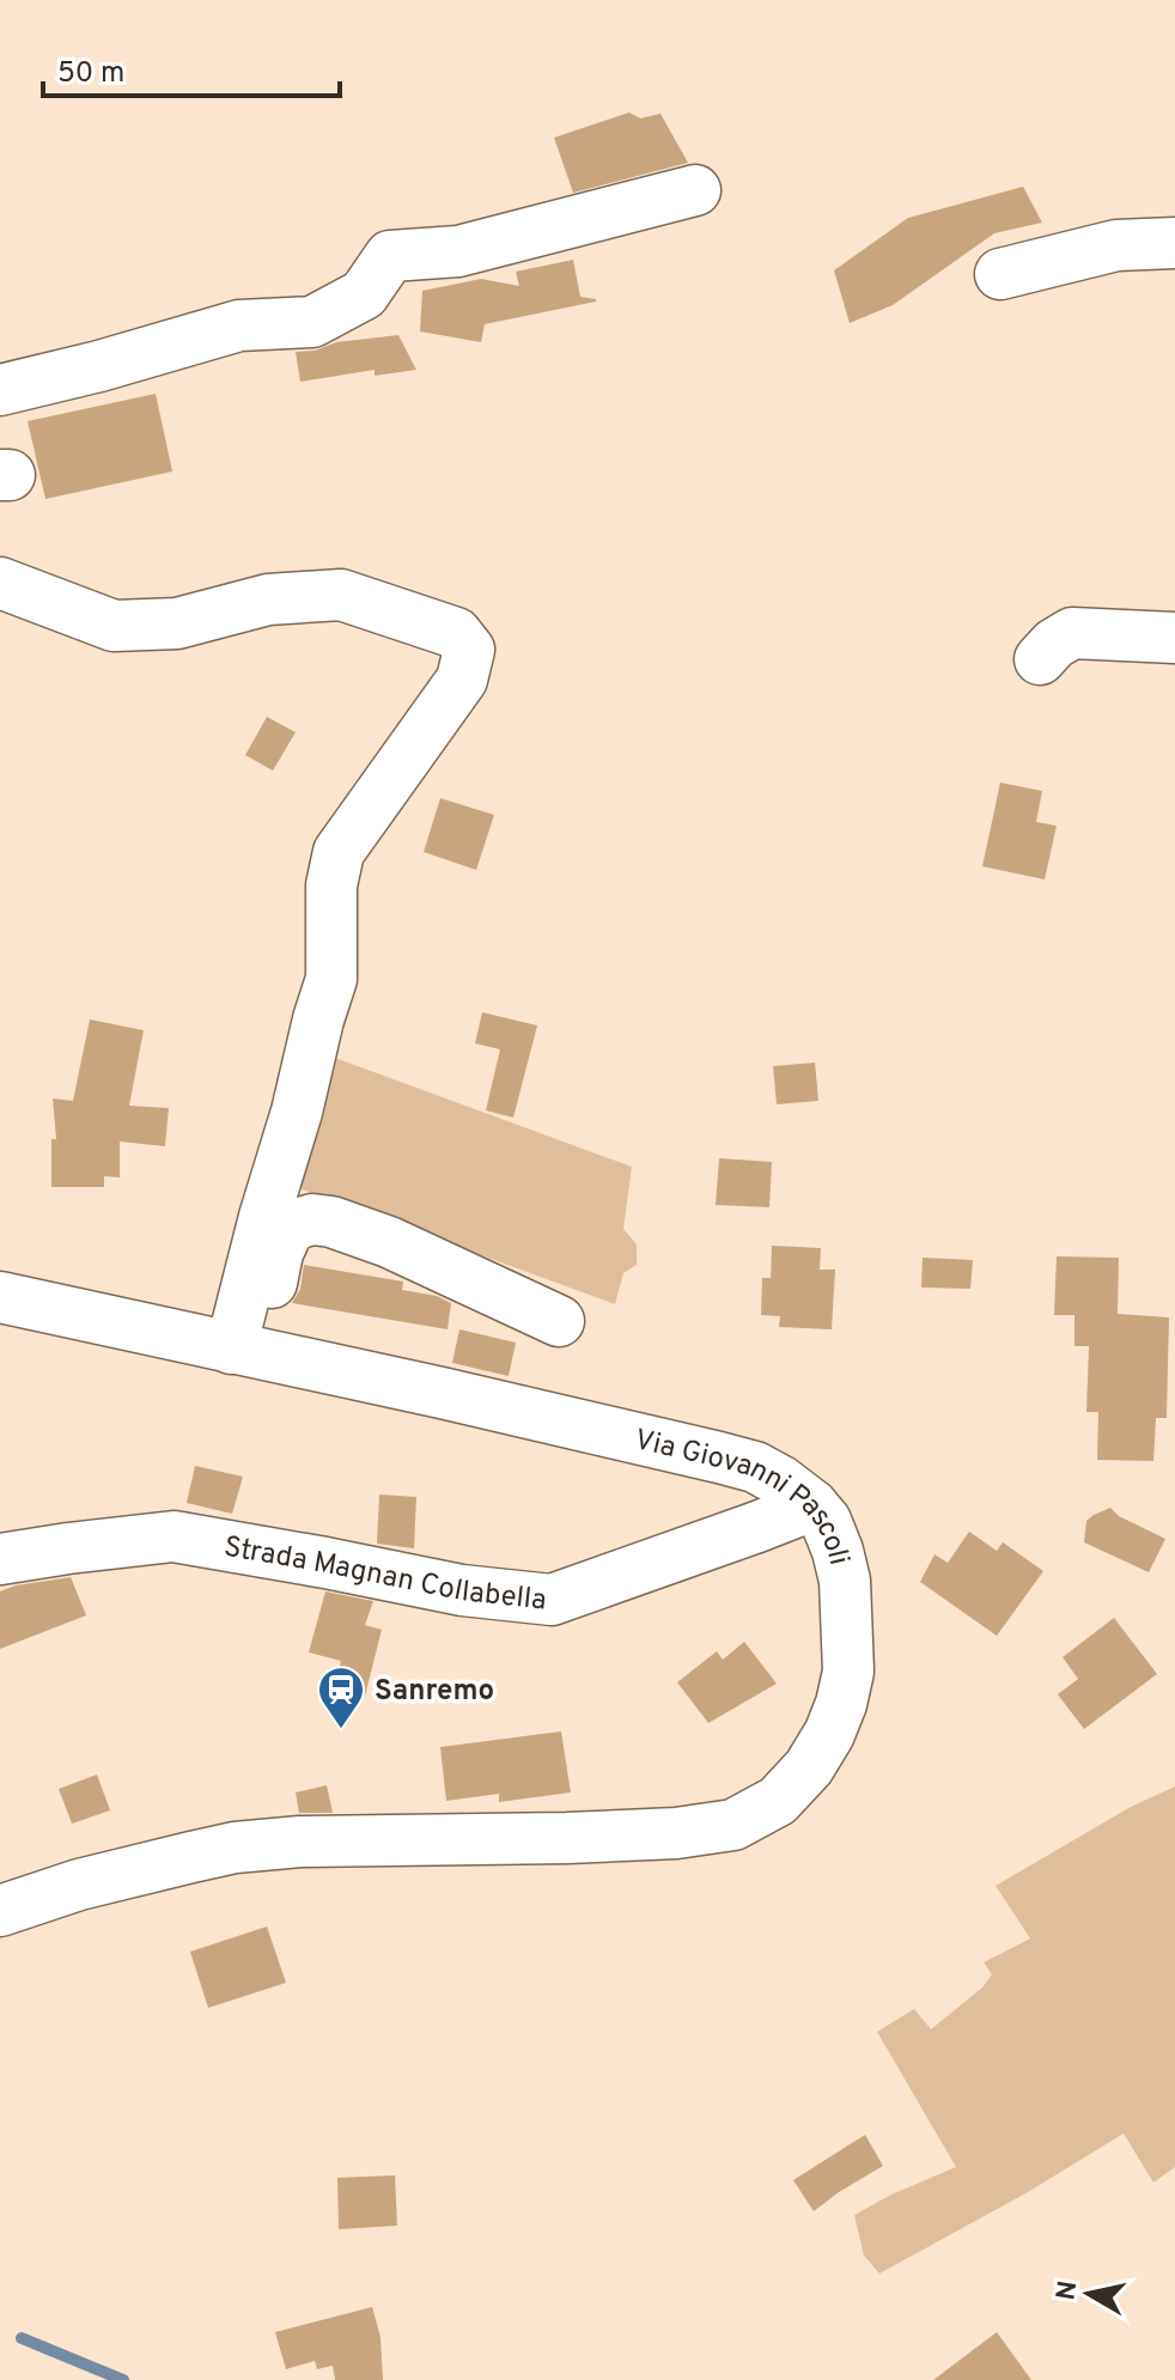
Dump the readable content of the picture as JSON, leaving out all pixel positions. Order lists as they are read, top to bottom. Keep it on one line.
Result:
{"streets":{"street":["Via Giovanni Pascoli","Strada Magnan Collabella"]},"crossings":[["Via Giovanni Pascoli","Strada Magnan Collabella"]],"places":{"station":["Sanremo"]},"scale_bar":"50 m","north":"left"}
